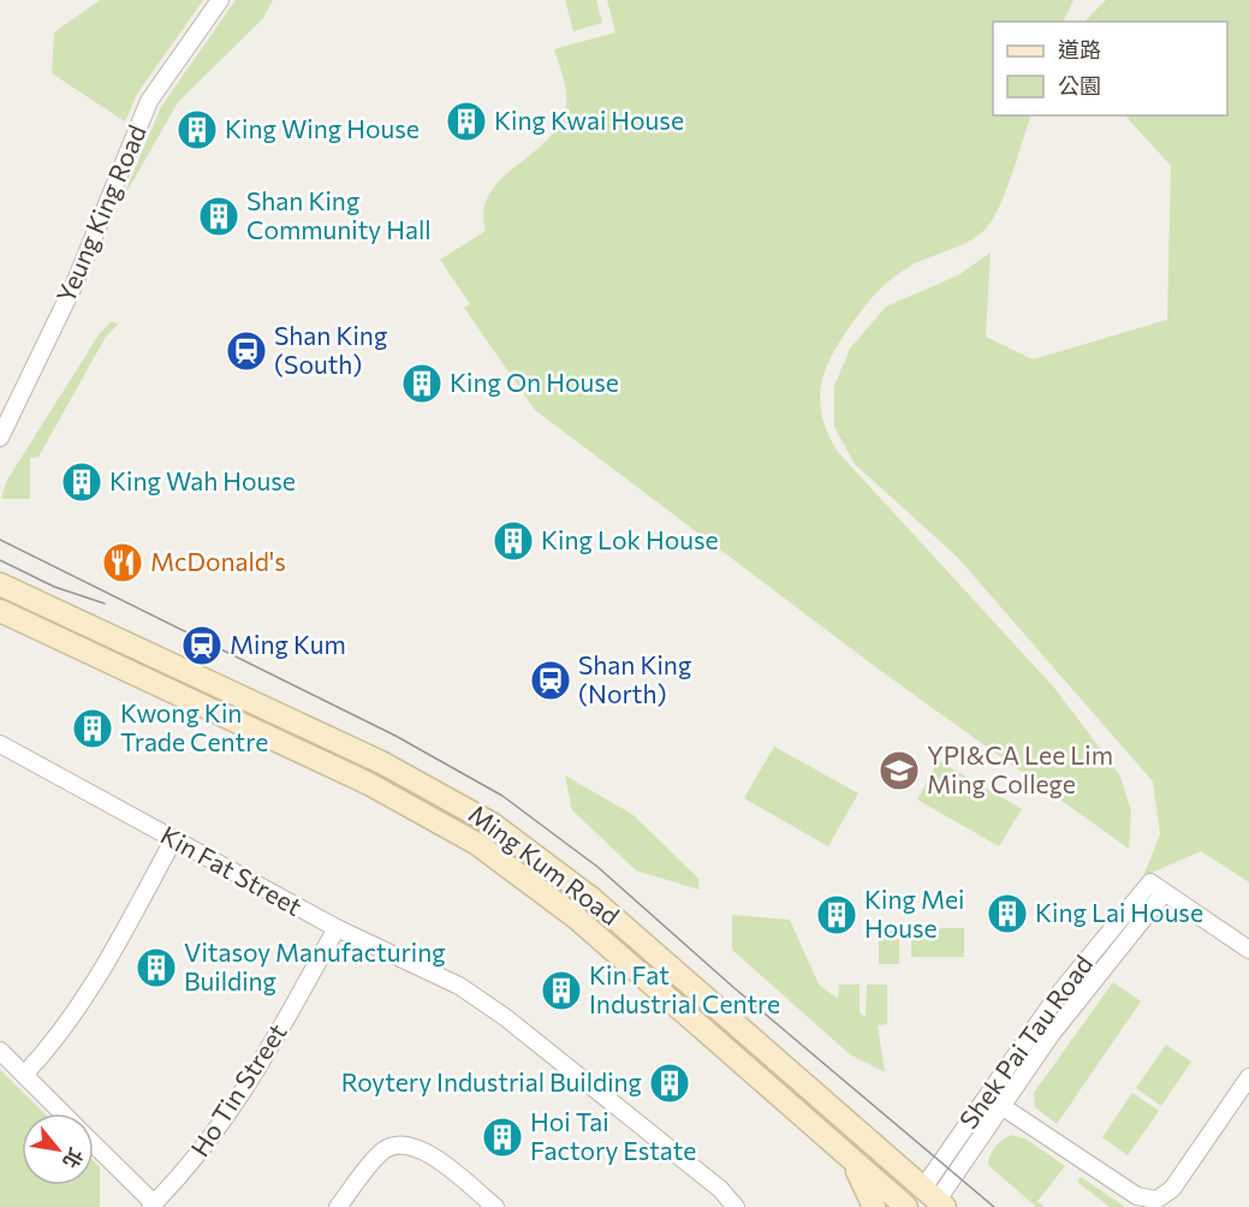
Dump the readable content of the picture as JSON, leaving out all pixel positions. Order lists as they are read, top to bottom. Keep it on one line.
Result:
{"streets":{"main road":["Ming Kum Road","Shek Pai Tau Road"],"street":["Yeung King Road","Kin Fat Street","Ho Tin Street"]},"crossings":[["Ming Kum Road","Shek Pai Tau Road"],["Kin Fat Street","Ho Tin Street"]],"places":{"building":["King Kwai House","King Wing House","Shan King Community Hall","King On House","King Wah House","King Lok House","Kwong Kin Trade Centre","King Lai House","King Mei House","Vitasoy Manufacturing Building","Kin Fat Industrial Centre","Roytery Industrial Building","Hoi Tai Factory Estate"],"station":["Shan King (South)","Ming Kum","Shan King (North)"],"restaurant":["McDonald's"],"school or university":["YPI&CA Lee Lim Ming College"]},"legend":["道路","公園"],"north":"bottom right"}
